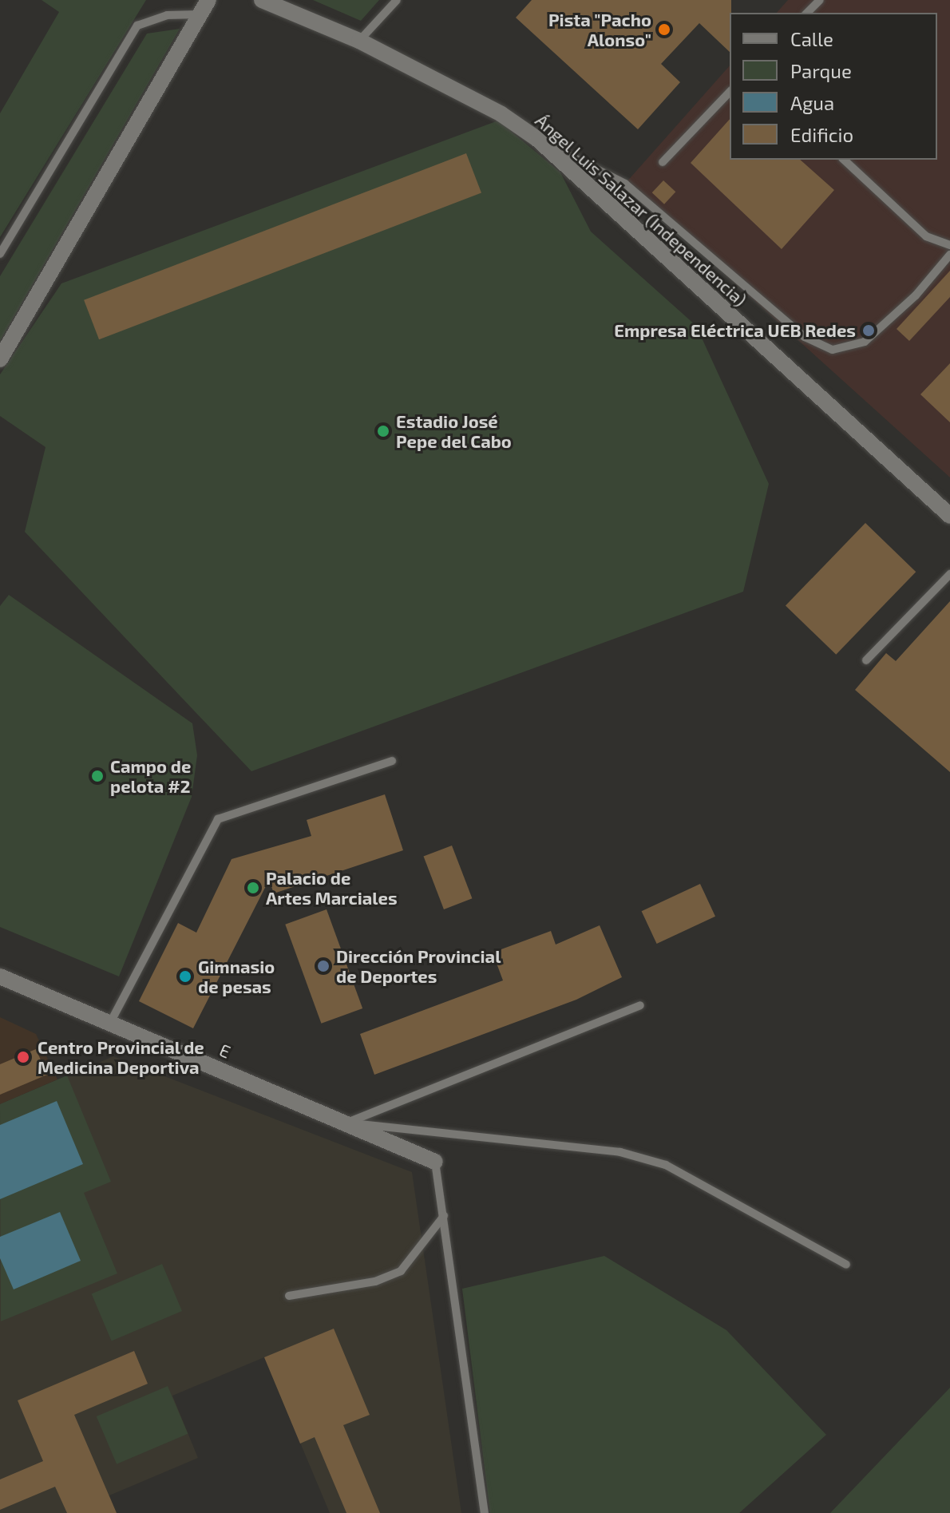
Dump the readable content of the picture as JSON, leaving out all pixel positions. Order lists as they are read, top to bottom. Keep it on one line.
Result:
{"streets":{"street":["Ángel Luis Salazar (Independencia)","E"]},"places":["Pista \"Pacho Alonso\"","Empresa Eléctrica UEB Redes","Estadio José Pepe del Cabo","Campo de pelota #2","Palacio de Artes Marciales","Dirección Provincial de Deportes","Gimnasio de pesas","Centro Provincial de Medicina Deportiva"],"legend":["Calle","Parque","Agua","Edificio"]}
